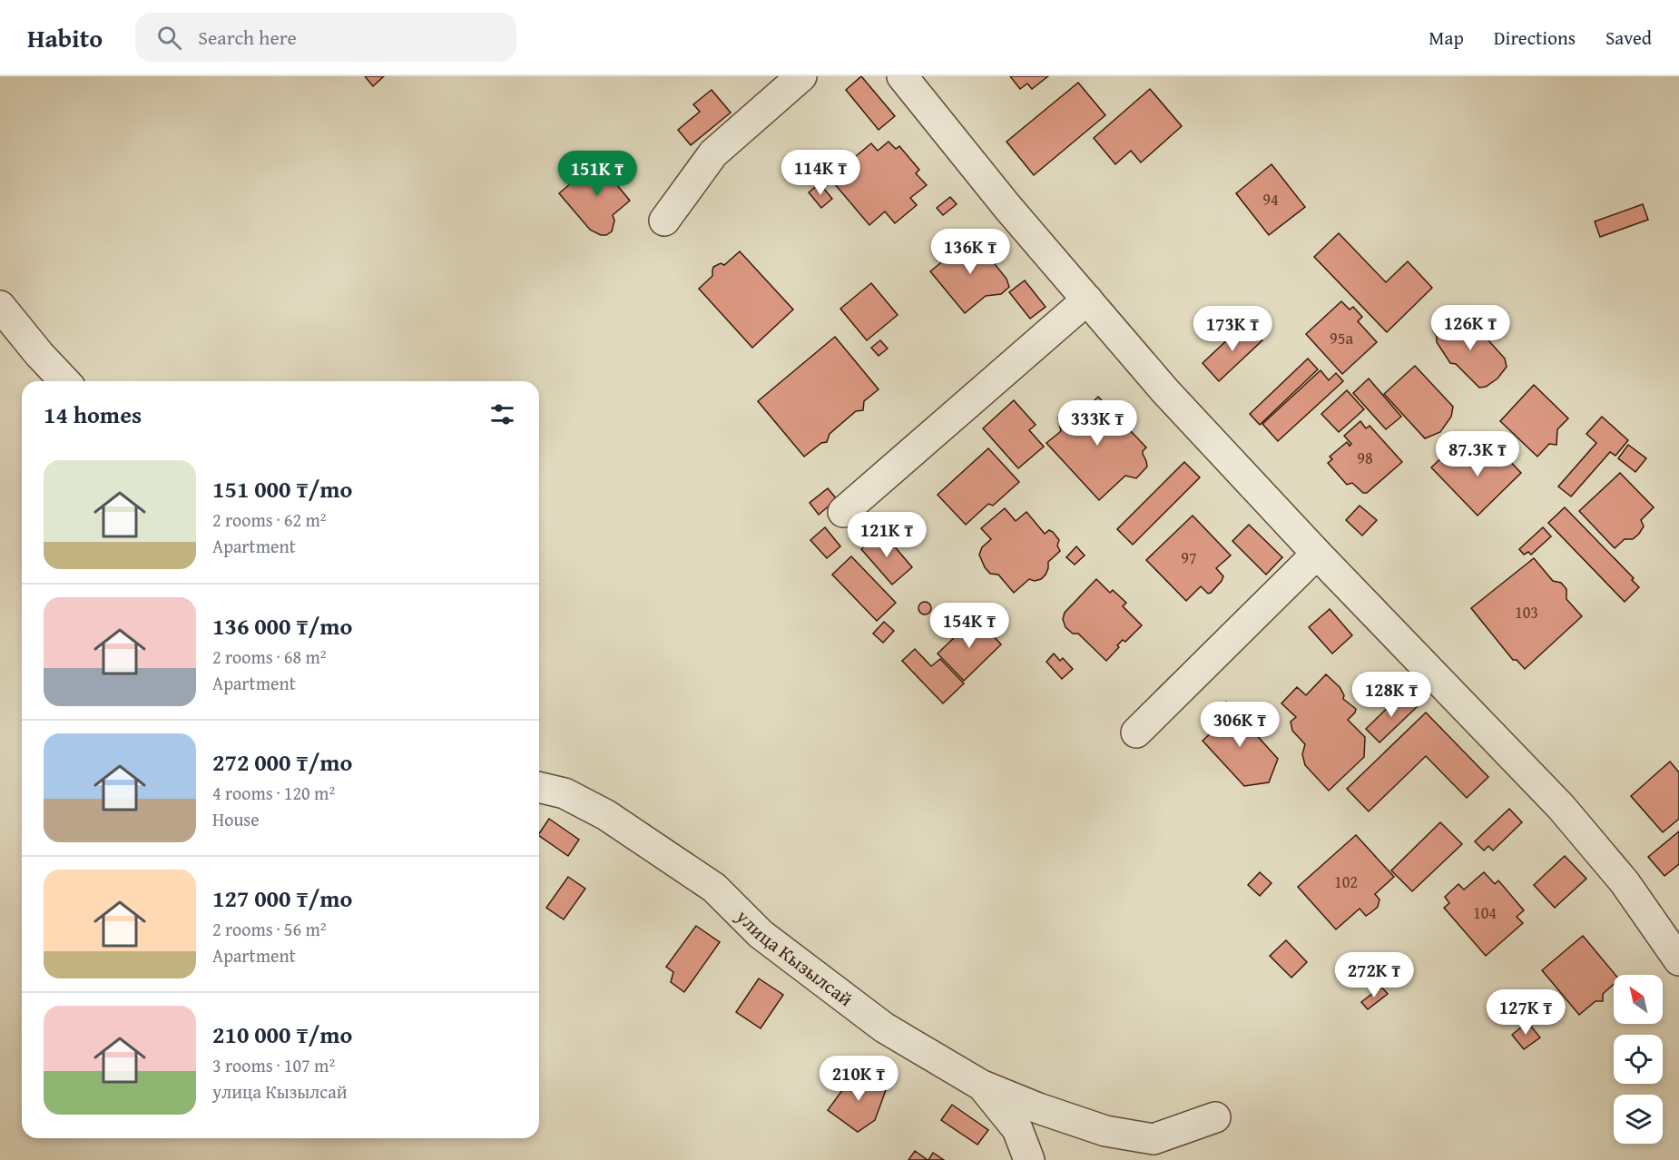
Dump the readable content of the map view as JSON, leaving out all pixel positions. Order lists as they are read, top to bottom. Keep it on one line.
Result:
{"streets":{"street":["улица Кызылсай"]},"house_numbers":["94","95а","98","97","103","102","104"],"north":"top left","page":{"header":"Habito","search":"Search here","nav":["Map","Directions","Saved"],"price":["114K ₸","151K ₸","136K ₸","126K ₸","173K ₸","333K ₸","87.3K ₸","121K ₸","154K ₸","128K ₸","306K ₸","272K ₸","127K ₸","210K ₸"],"heading":"14 homes","list":[{"name":"151 000 ₸/mo","note":"2 rooms · 62 m² · Apartment"},{"name":"136 000 ₸/mo","note":"2 rooms · 68 m² · Apartment"},{"name":"272 000 ₸/mo","note":"4 rooms · 120 m² · House"},{"name":"127 000 ₸/mo","note":"2 rooms · 56 m² · Apartment"},{"name":"210 000 ₸/mo","note":"3 rooms · 107 m² · улица Кызылсай"}]}}
